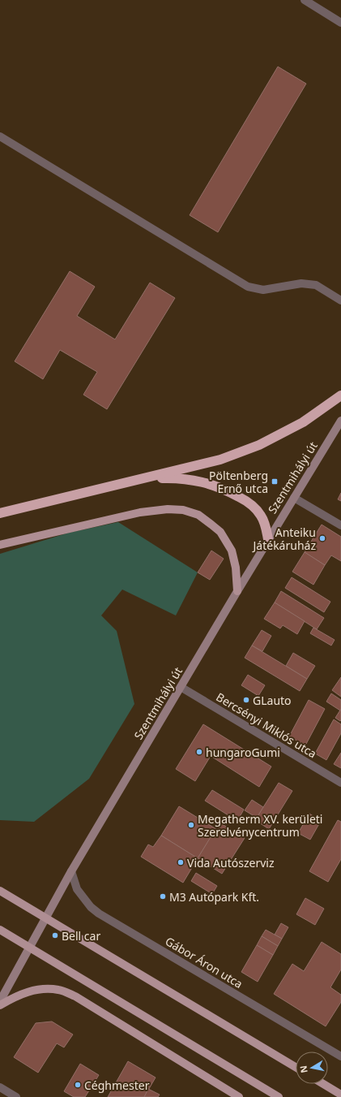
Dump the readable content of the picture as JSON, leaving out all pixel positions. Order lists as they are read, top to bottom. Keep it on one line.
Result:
{"streets":{"main road":["Szentmihályi út"],"street":["Bercsényi Miklós utca","Gábor Áron utca"]},"crossings":[["Szentmihályi út","Bercsényi Miklós utca"],["Szentmihályi út","Gábor Áron utca"]],"places":{"transit":["Pöltenberg Ernő utca"],"other":["Anteiku Játékáruház","GLauto","hungaroGumi","Megatherm XV. kerületi Szerelvénycentrum","Vida Autószerviz","M3 Autópark Kft.","Bell car","Céghmester"]},"north":"left"}
